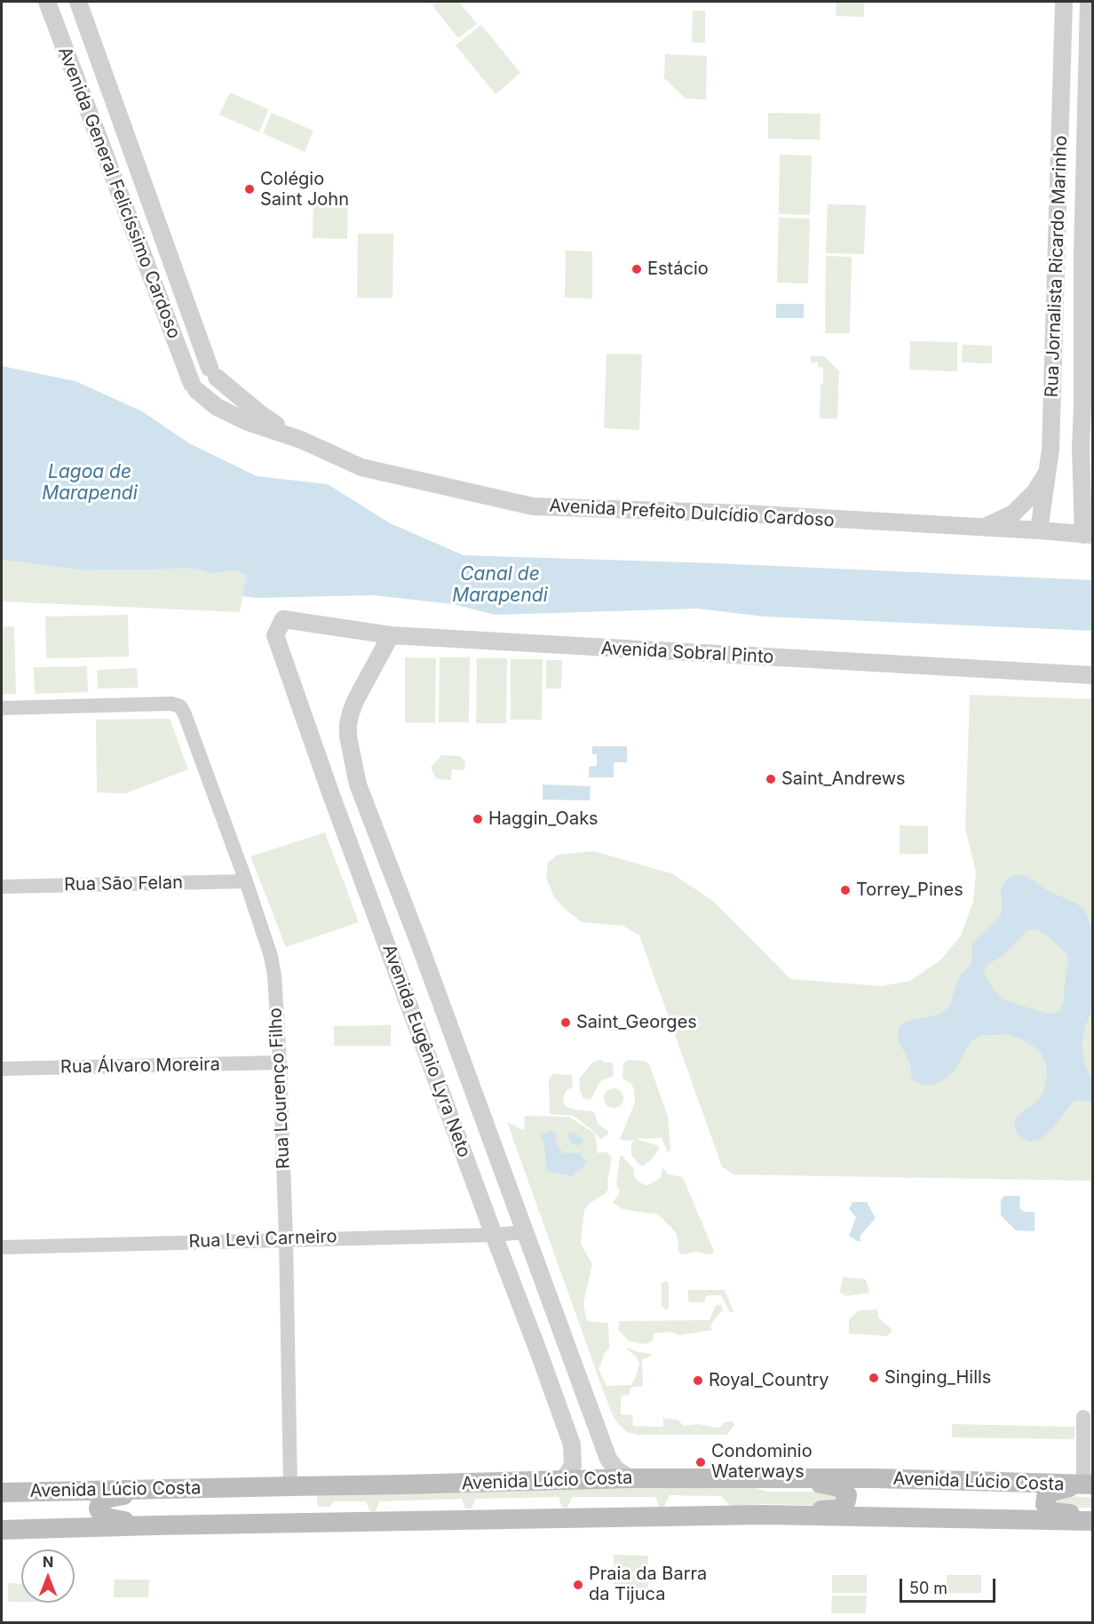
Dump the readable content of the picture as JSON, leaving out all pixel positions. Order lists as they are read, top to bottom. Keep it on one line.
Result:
{"streets":{"main road":["Avenida Lúcio Costa"],"street":["Avenida General Felicíssimo Cardoso","Rua Jornalista Ricardo Marinho","Avenida Prefeito Dulcídio Cardoso","Avenida Sobral Pinto","Rua São Felan","Avenida Eugênio Lyra Neto","Rua Álvaro Moreira","Rua Lourenço Filho","Rua Levi Carneiro"]},"crossings":[["Avenida General Felicíssimo Cardoso","Avenida Prefeito Dulcídio Cardoso"],["Rua Jornalista Ricardo Marinho","Avenida Prefeito Dulcídio Cardoso"],["Avenida Sobral Pinto","Avenida Eugênio Lyra Neto"],["Rua São Felan","Rua Lourenço Filho"],["Avenida Eugênio Lyra Neto","Rua Levi Carneiro"],["Avenida Eugênio Lyra Neto","Avenida Lúcio Costa"],["Rua Álvaro Moreira","Rua Lourenço Filho"],["Rua Lourenço Filho","Rua Levi Carneiro"],["Rua Lourenço Filho","Avenida Lúcio Costa"]],"water":["Lagoa de Marapendi","Canal de Marapendi"],"places":["Colégio Saint John","Estácio","Saint_Andrews","Haggin_Oaks","Torrey_Pines","Saint_Georges","Singing_Hills","Royal_Country","Condominio Waterways","Praia da Barra da Tijuca"],"scale_bar":"50 m","north":"top"}
